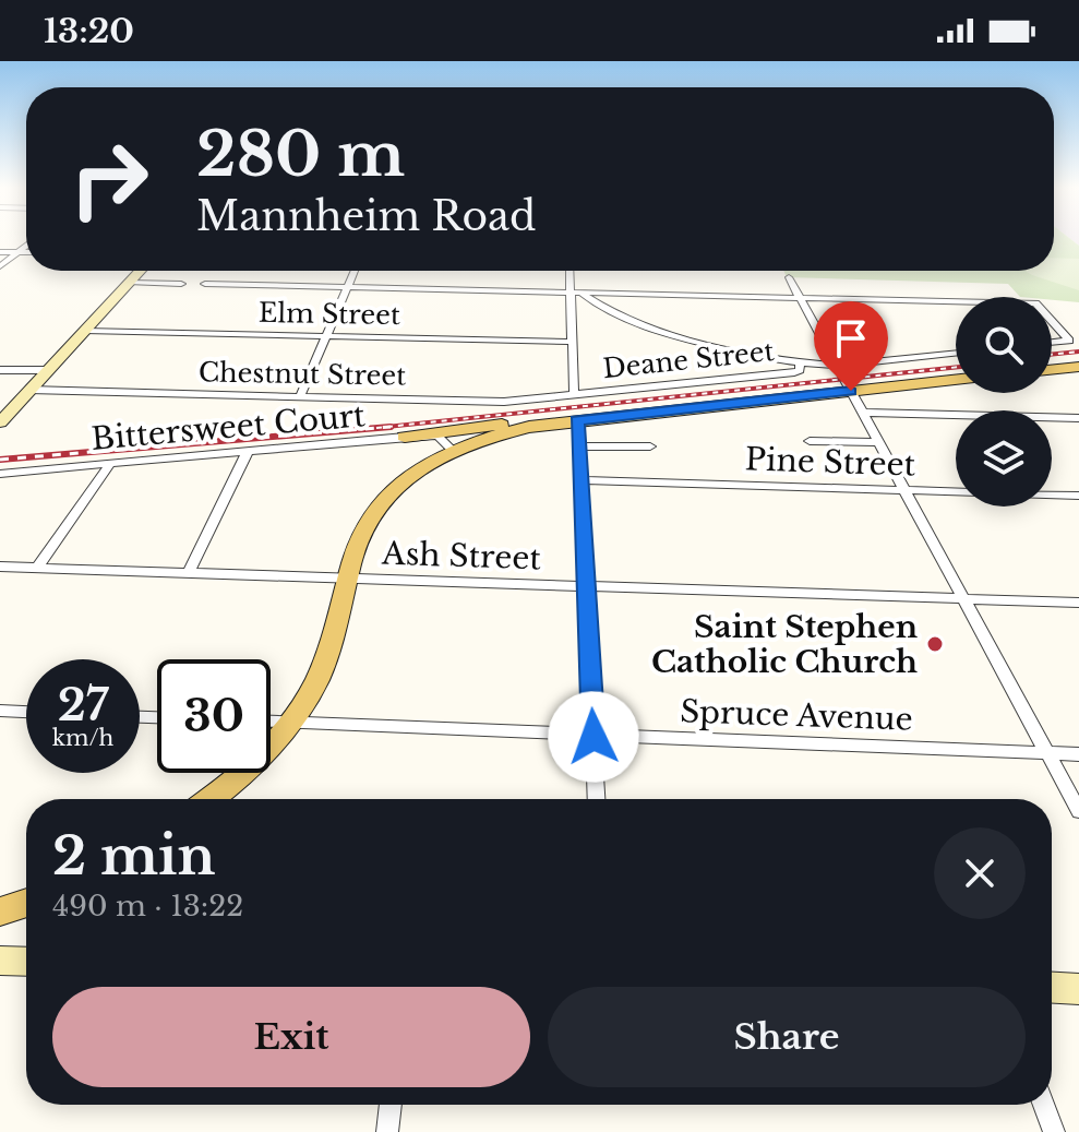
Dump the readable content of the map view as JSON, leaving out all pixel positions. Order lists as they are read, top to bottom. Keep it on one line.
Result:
{"streets":{"street":["Elm Street","Deane Street","Chestnut Street","Bittersweet Court","Pine Street","Ash Street","Spruce Avenue"]},"crossings":[["Deane Street","Chestnut Street"]],"places":["Saint Stephen Catholic Church"],"page":{"status":"13:20","turn":["280 m","Mannheim Road"],"speed":"27 km/h","limit":"30","heading":["2 min","490 m · 13:22"],"buttons":["Exit","Share"]}}
